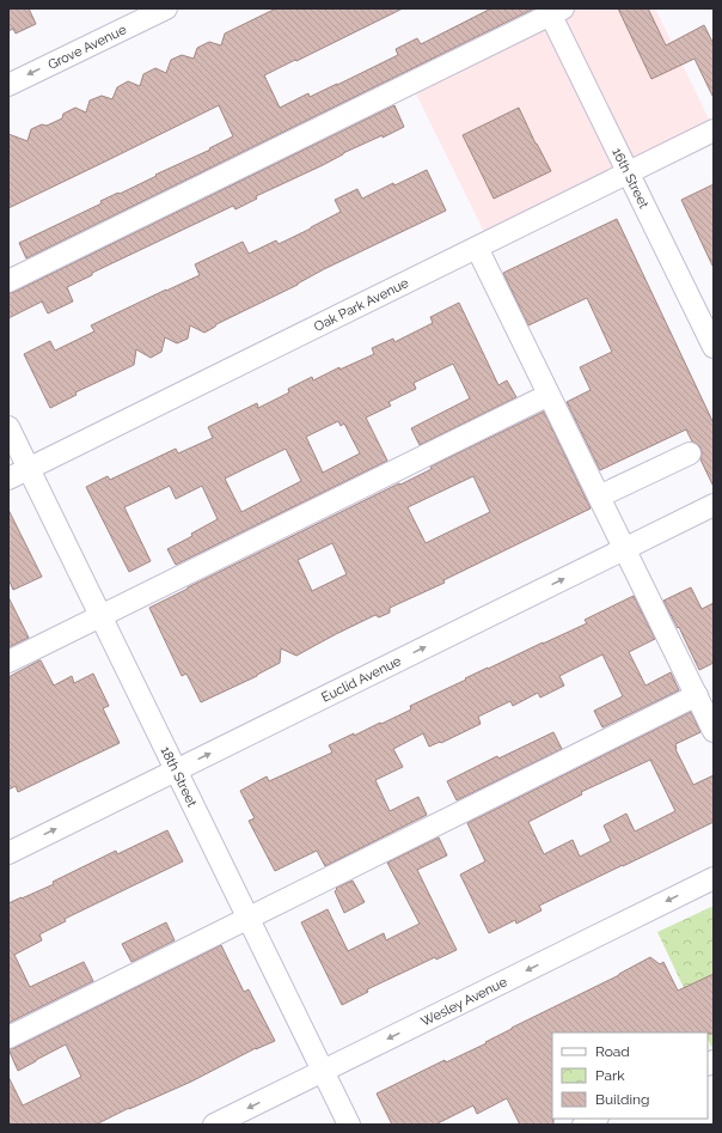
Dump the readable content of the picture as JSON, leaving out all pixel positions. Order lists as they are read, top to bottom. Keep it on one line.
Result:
{"streets":{"street":["Grove Avenue","16th Street","Oak Park Avenue","Euclid Avenue","18th Street","Wesley Avenue"]},"crossings":[["16th Street","Oak Park Avenue"],["Oak Park Avenue","18th Street"],["Euclid Avenue","18th Street"],["18th Street","Wesley Avenue"]],"legend":["Road","Park","Building"]}
